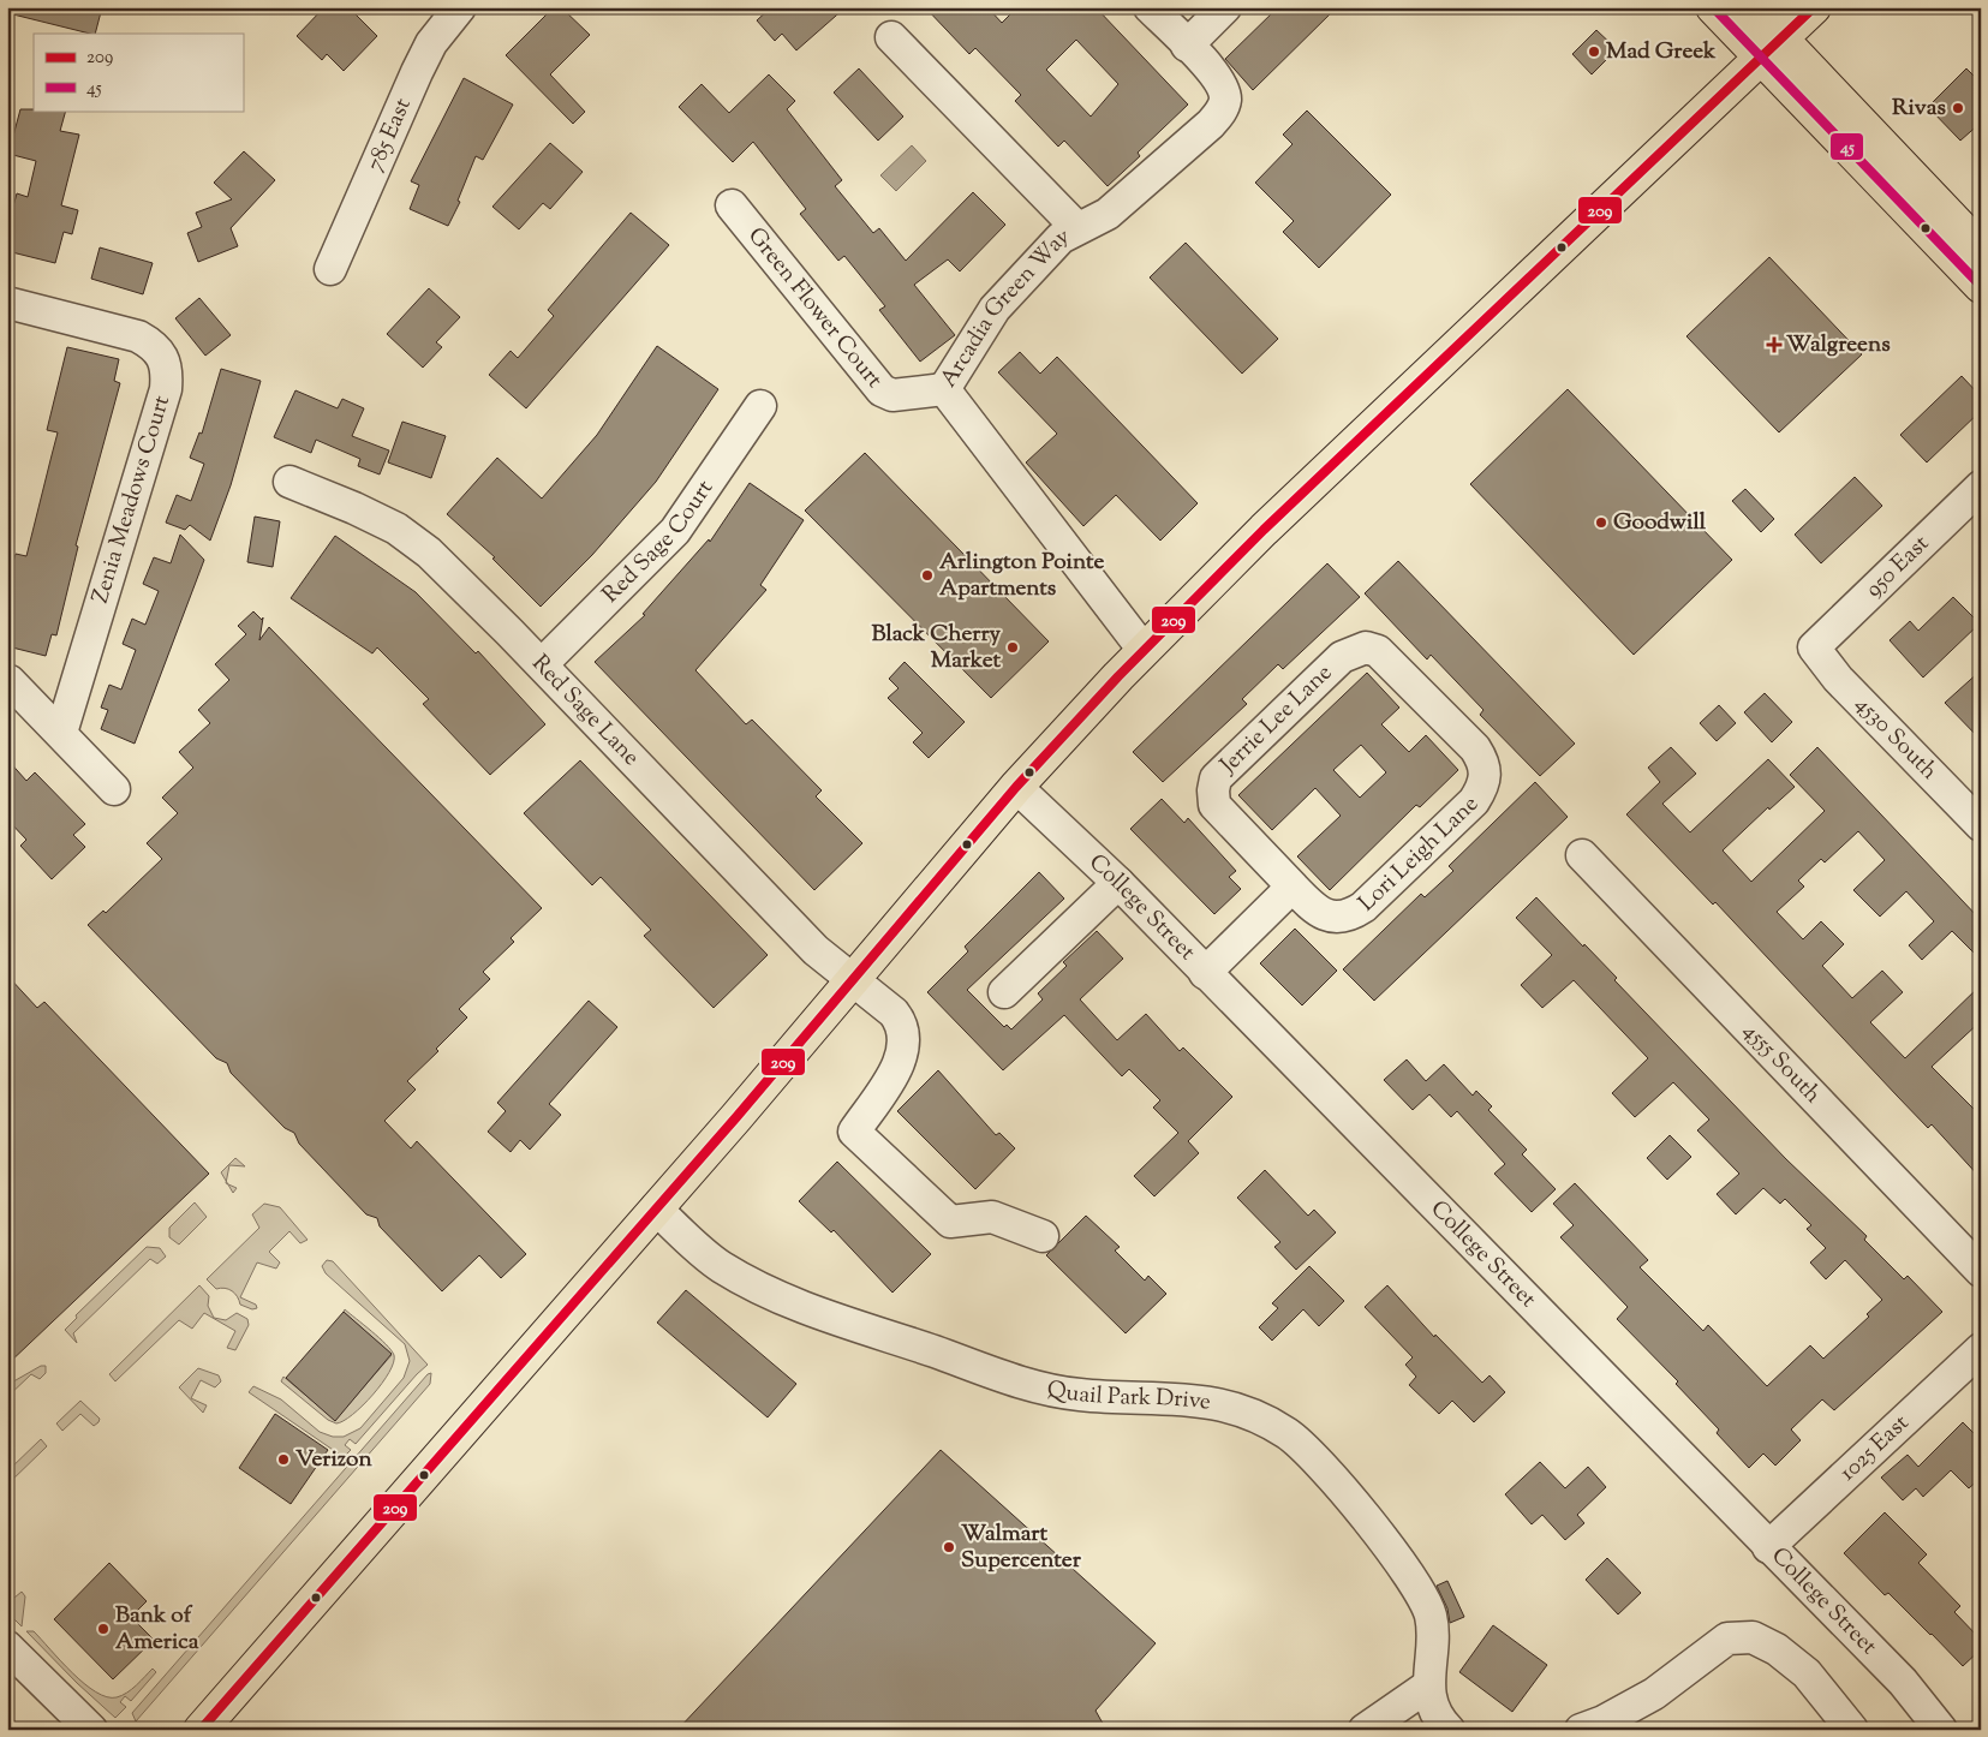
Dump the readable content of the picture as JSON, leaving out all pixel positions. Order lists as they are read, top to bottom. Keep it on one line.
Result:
{"streets":{"street":["785 East","Green Flower Court","Arcadia Green Way","Zenia Meadows Court","Red Sage Court","950 East","Red Sage Lane","Jerrie Lee Lane","4530 South","Lori Leigh Lane","College Street","4555 South","Quail Park Drive","1025 East"]},"crossings":[["Green Flower Court","Arcadia Green Way"],["Red Sage Court","Red Sage Lane"],["950 East","4530 South"],["Jerrie Lee Lane","Lori Leigh Lane"],["College Street","1025 East"]],"places":{"other":["Mad Greek","Rivas","Goodwill","Arlington Pointe Apartments","Black Cherry Market","Verizon","Walmart Supercenter","Bank of America"],"health":["Walgreens"]},"lines":["transit line 209","transit line 45"],"legend":["209","45"]}
